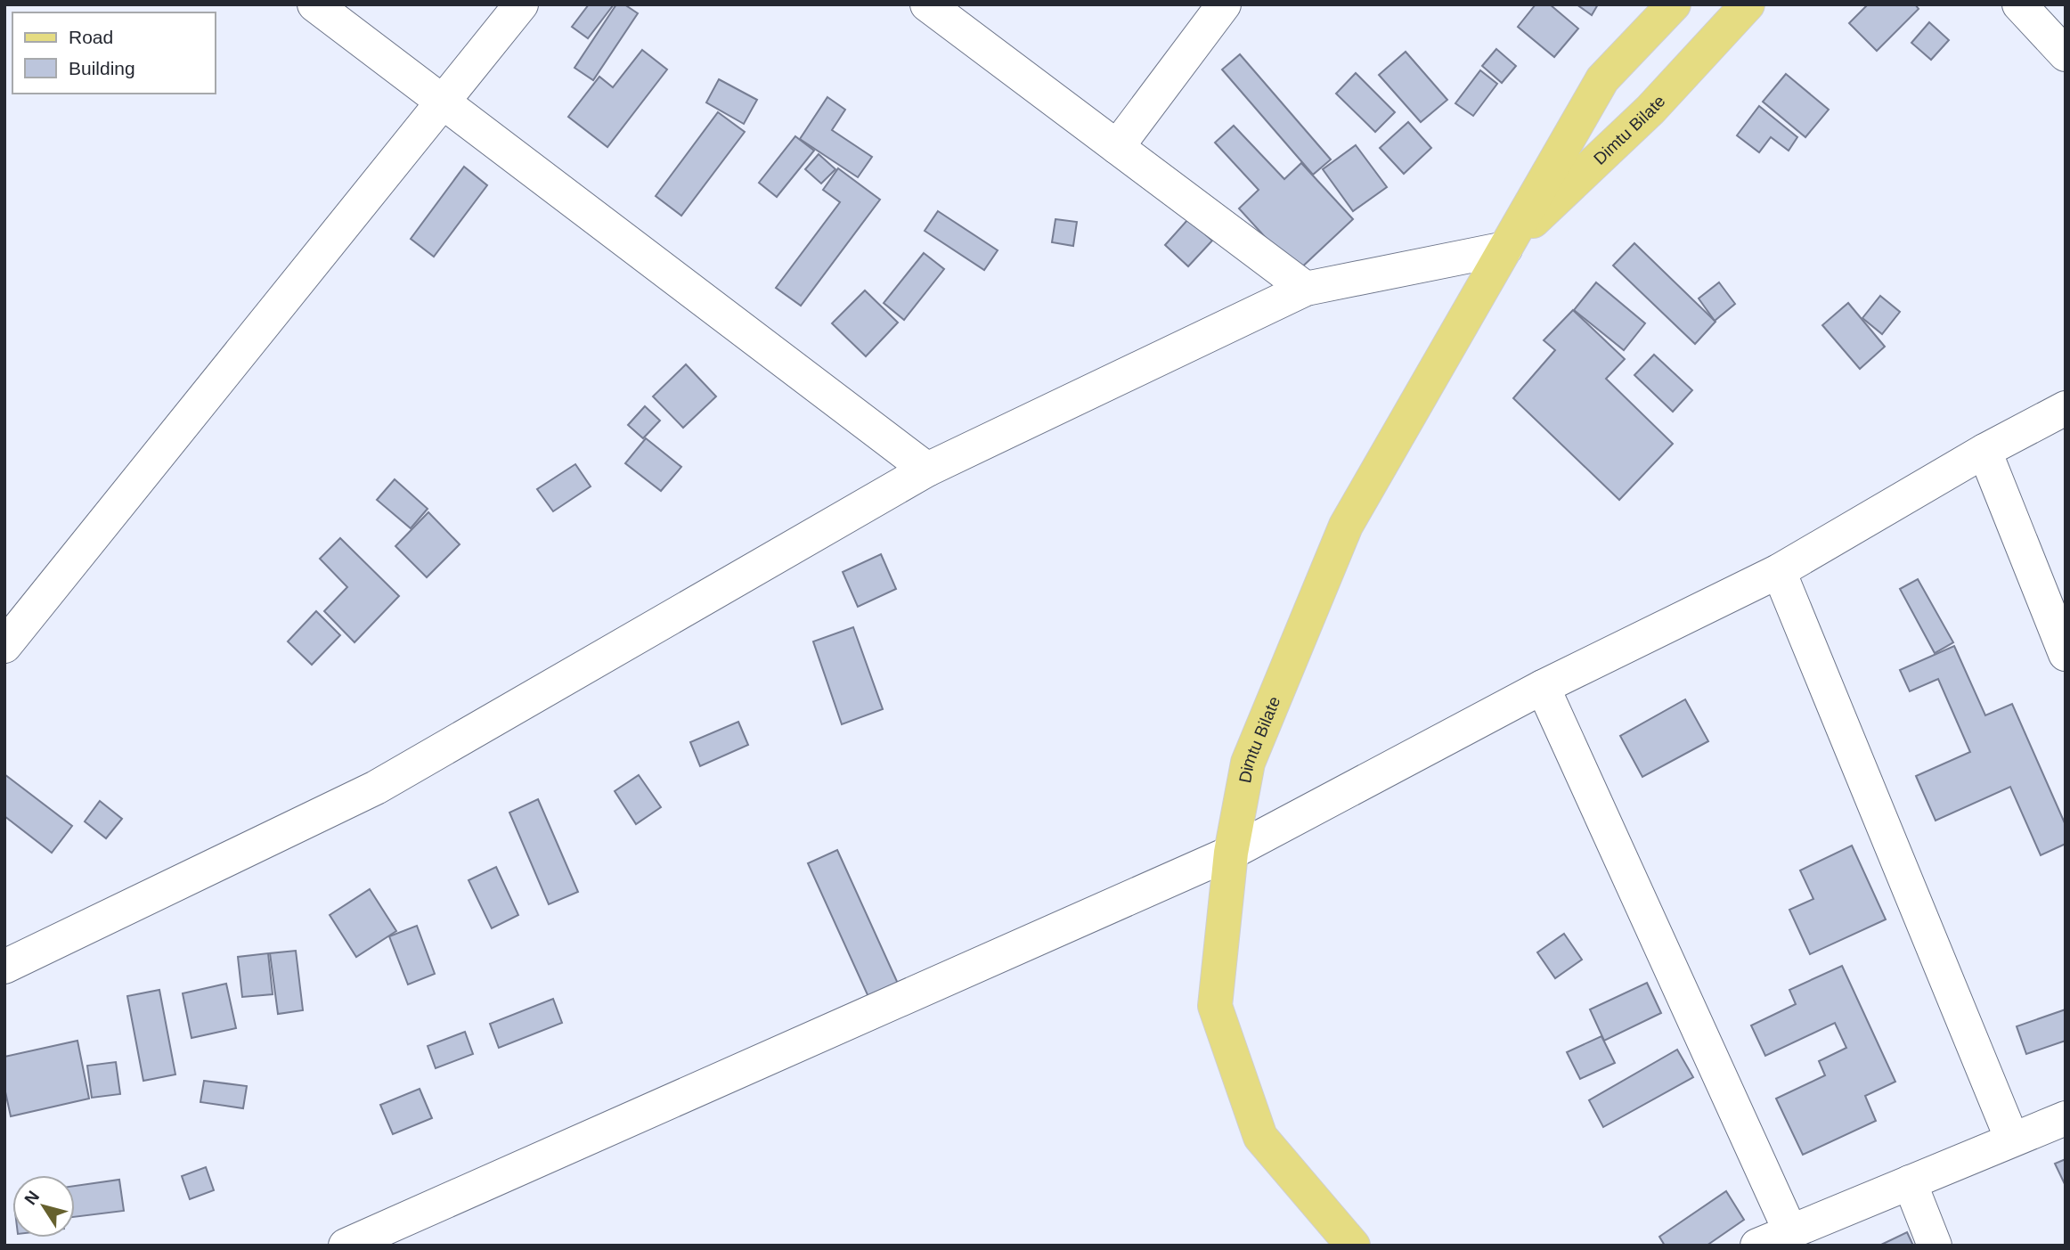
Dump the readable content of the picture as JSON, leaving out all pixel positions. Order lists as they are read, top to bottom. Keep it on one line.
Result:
{"streets":{"main road":["Dimtu Bilate"]},"legend":["Road","Building"],"north":"top left"}
